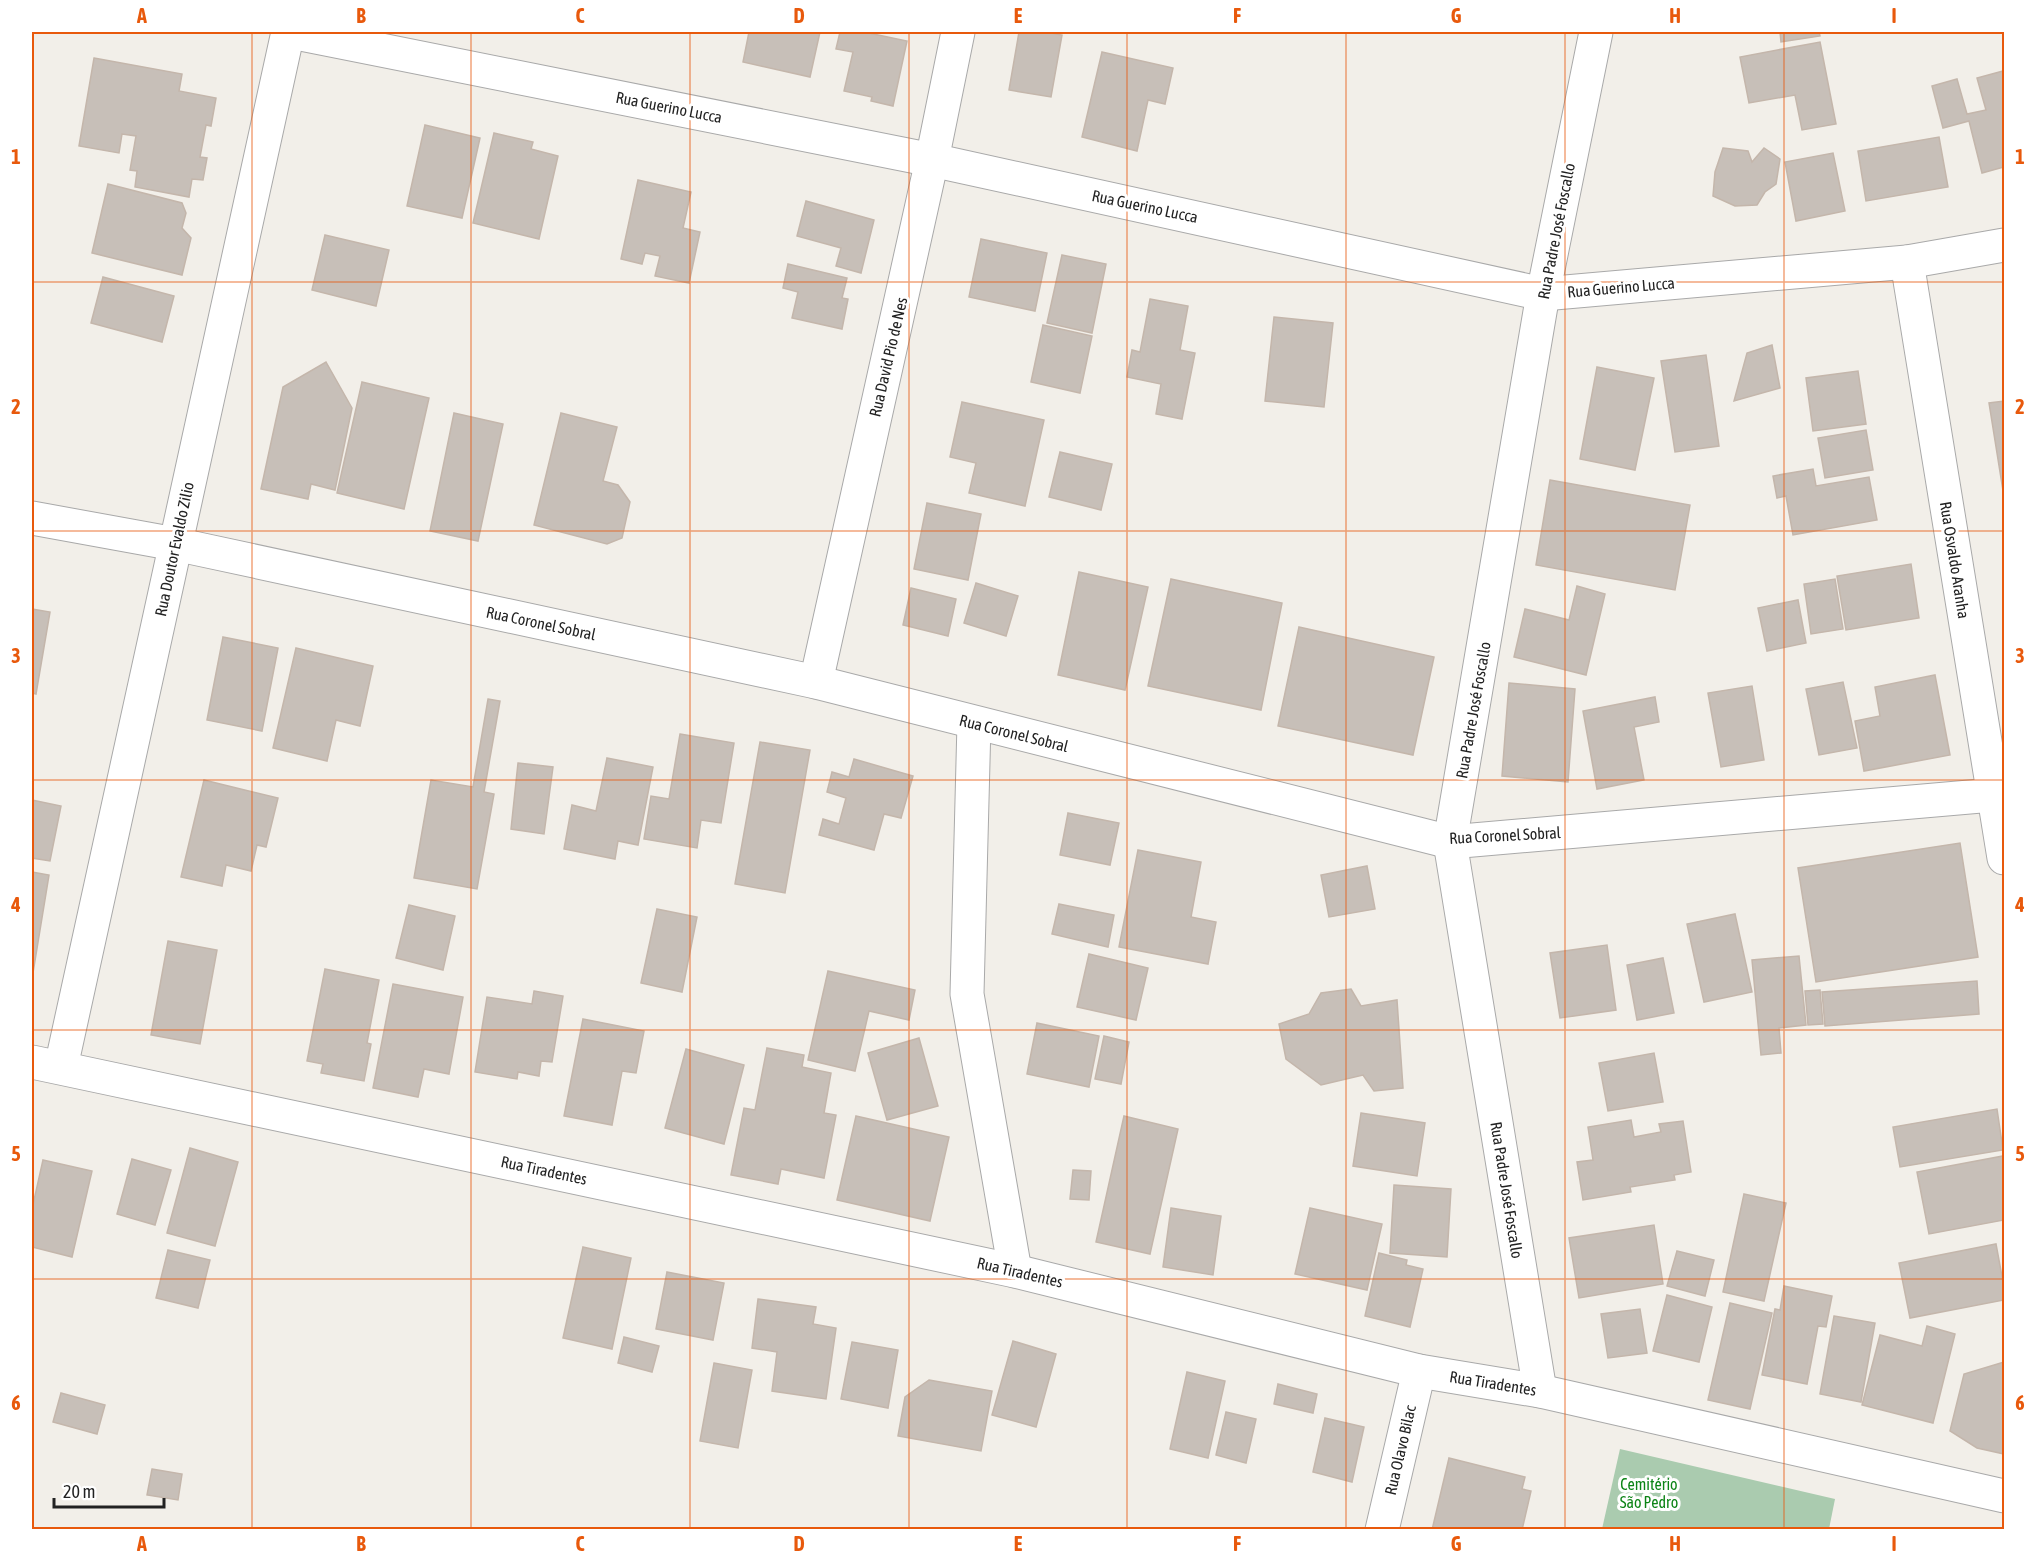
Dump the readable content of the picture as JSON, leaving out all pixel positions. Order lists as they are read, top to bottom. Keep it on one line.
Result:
{"streets":{"street":["Rua Guerino Lucca","Rua Padre José Foscallo","Rua David Pio de Nes","Rua Doutor Evaldo Zilio","Rua Osvaldo Aranha","Rua Coronel Sobral","Rua Tiradentes","Rua Olavo Bilac"]},"crossings":[["Rua Guerino Lucca","Rua Padre José Foscallo"],["Rua Guerino Lucca","Rua David Pio de Nes"],["Rua Guerino Lucca","Rua Doutor Evaldo Zilio"],["Rua Guerino Lucca","Rua Osvaldo Aranha"],["Rua Padre José Foscallo","Rua Coronel Sobral"],["Rua Padre José Foscallo","Rua Tiradentes"],["Rua David Pio de Nes","Rua Coronel Sobral"],["Rua Doutor Evaldo Zilio","Rua Coronel Sobral"],["Rua Doutor Evaldo Zilio","Rua Tiradentes"],["Rua Osvaldo Aranha","Rua Coronel Sobral"],["Rua Tiradentes","Rua Olavo Bilac"]],"parks":["Cemitério São Pedro"],"scale_bar":"20 m","grid":{"columns":["A","B","C","D","E","F","G","H","I"],"rows":["1","2","3","4","5","6"]}}
